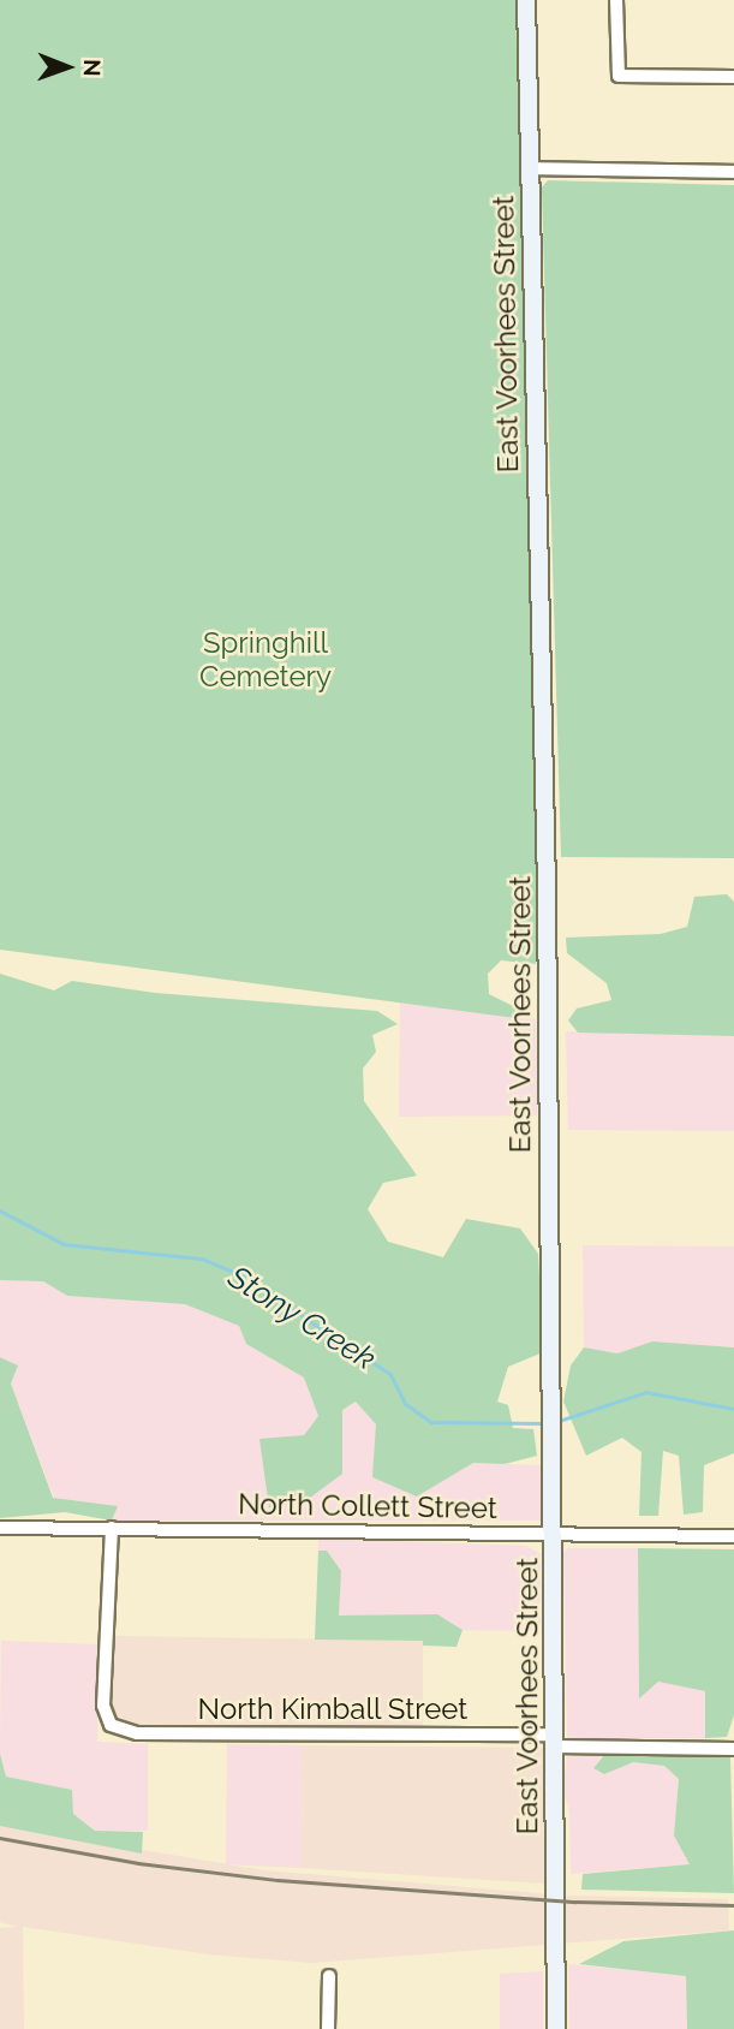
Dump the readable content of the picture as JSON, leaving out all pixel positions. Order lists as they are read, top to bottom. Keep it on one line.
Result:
{"streets":{"main road":["East Voorhees Street"],"street":["North Collett Street","North Kimball Street"]},"crossings":[["East Voorhees Street","North Collett Street"],["East Voorhees Street","North Kimball Street"],["North Collett Street","North Kimball Street"]],"water":["Stony Creek"],"parks":["Springhill Cemetery"],"north":"right"}
